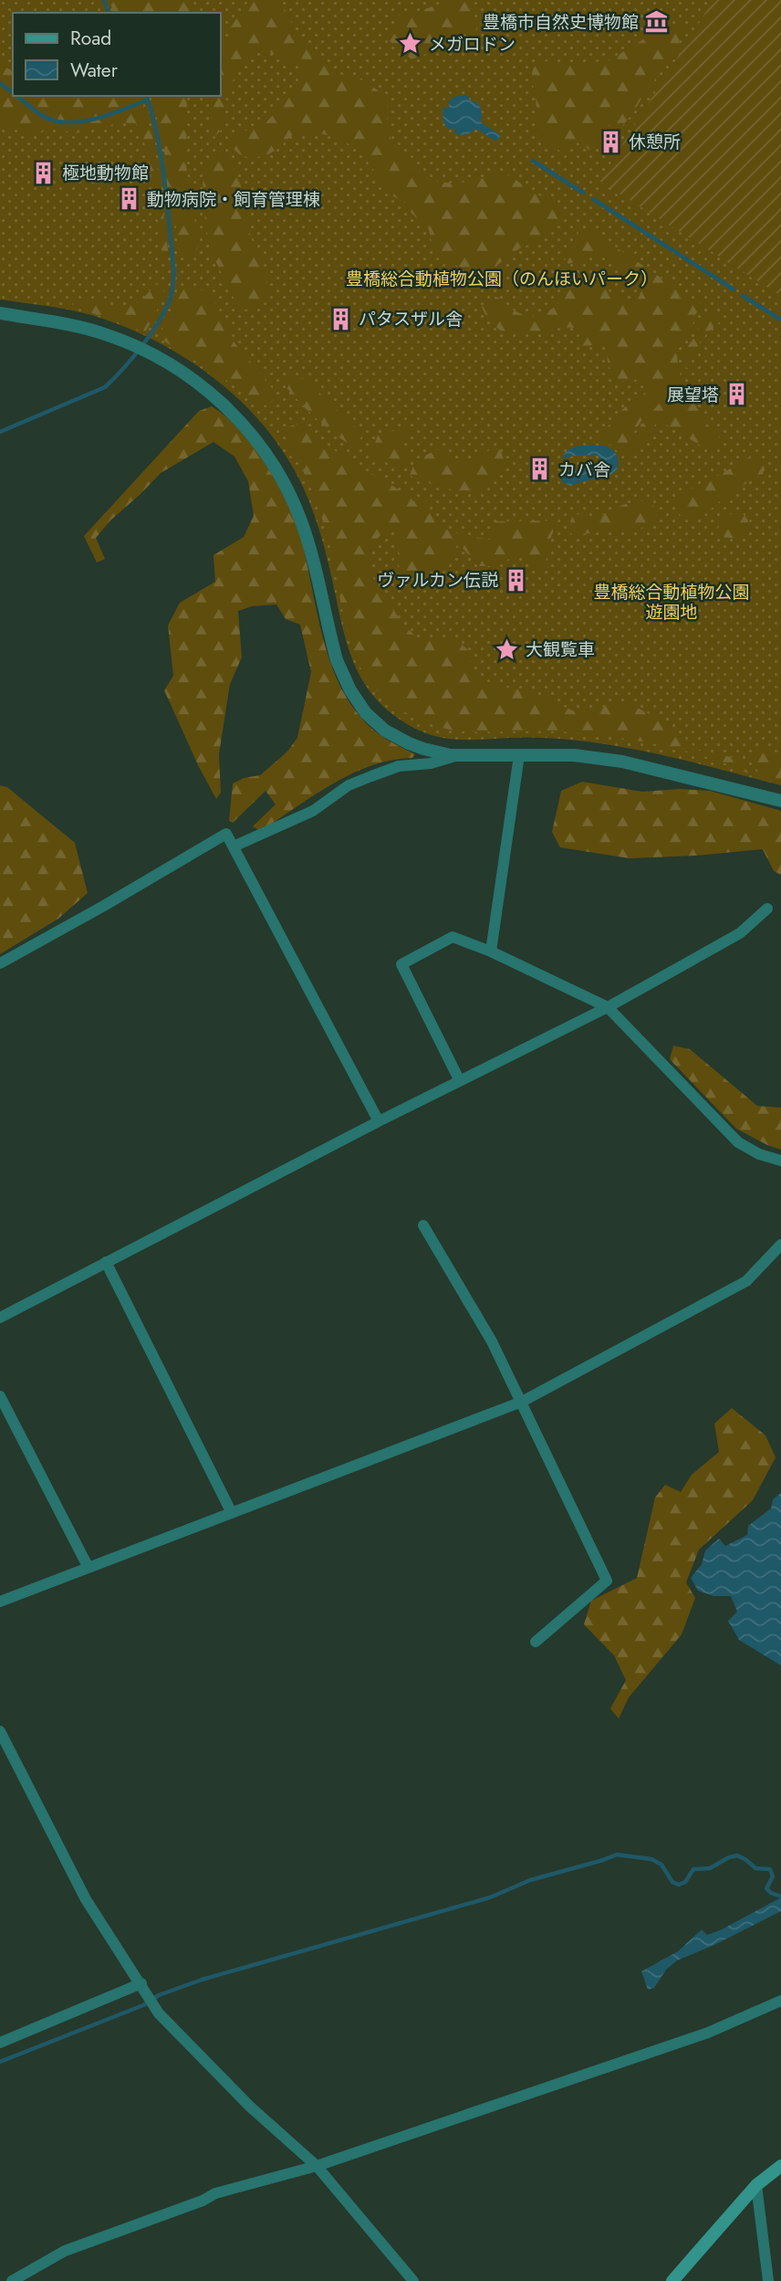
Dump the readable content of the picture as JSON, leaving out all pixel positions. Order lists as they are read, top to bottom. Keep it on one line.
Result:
{"parks":["豊橋総合動植物公園（のんほいパーク）","豊橋総合動植物公園 遊園地"],"places":{"museum":["豊橋市自然史博物館"],"place":["メガロドン","大観覧車"],"building":["休憩所","極地動物館","動物病院・飼育管理棟","パタスザル舎","展望塔","カバ舎","ヴァルカン伝説"]},"legend":["Road","Water"]}
